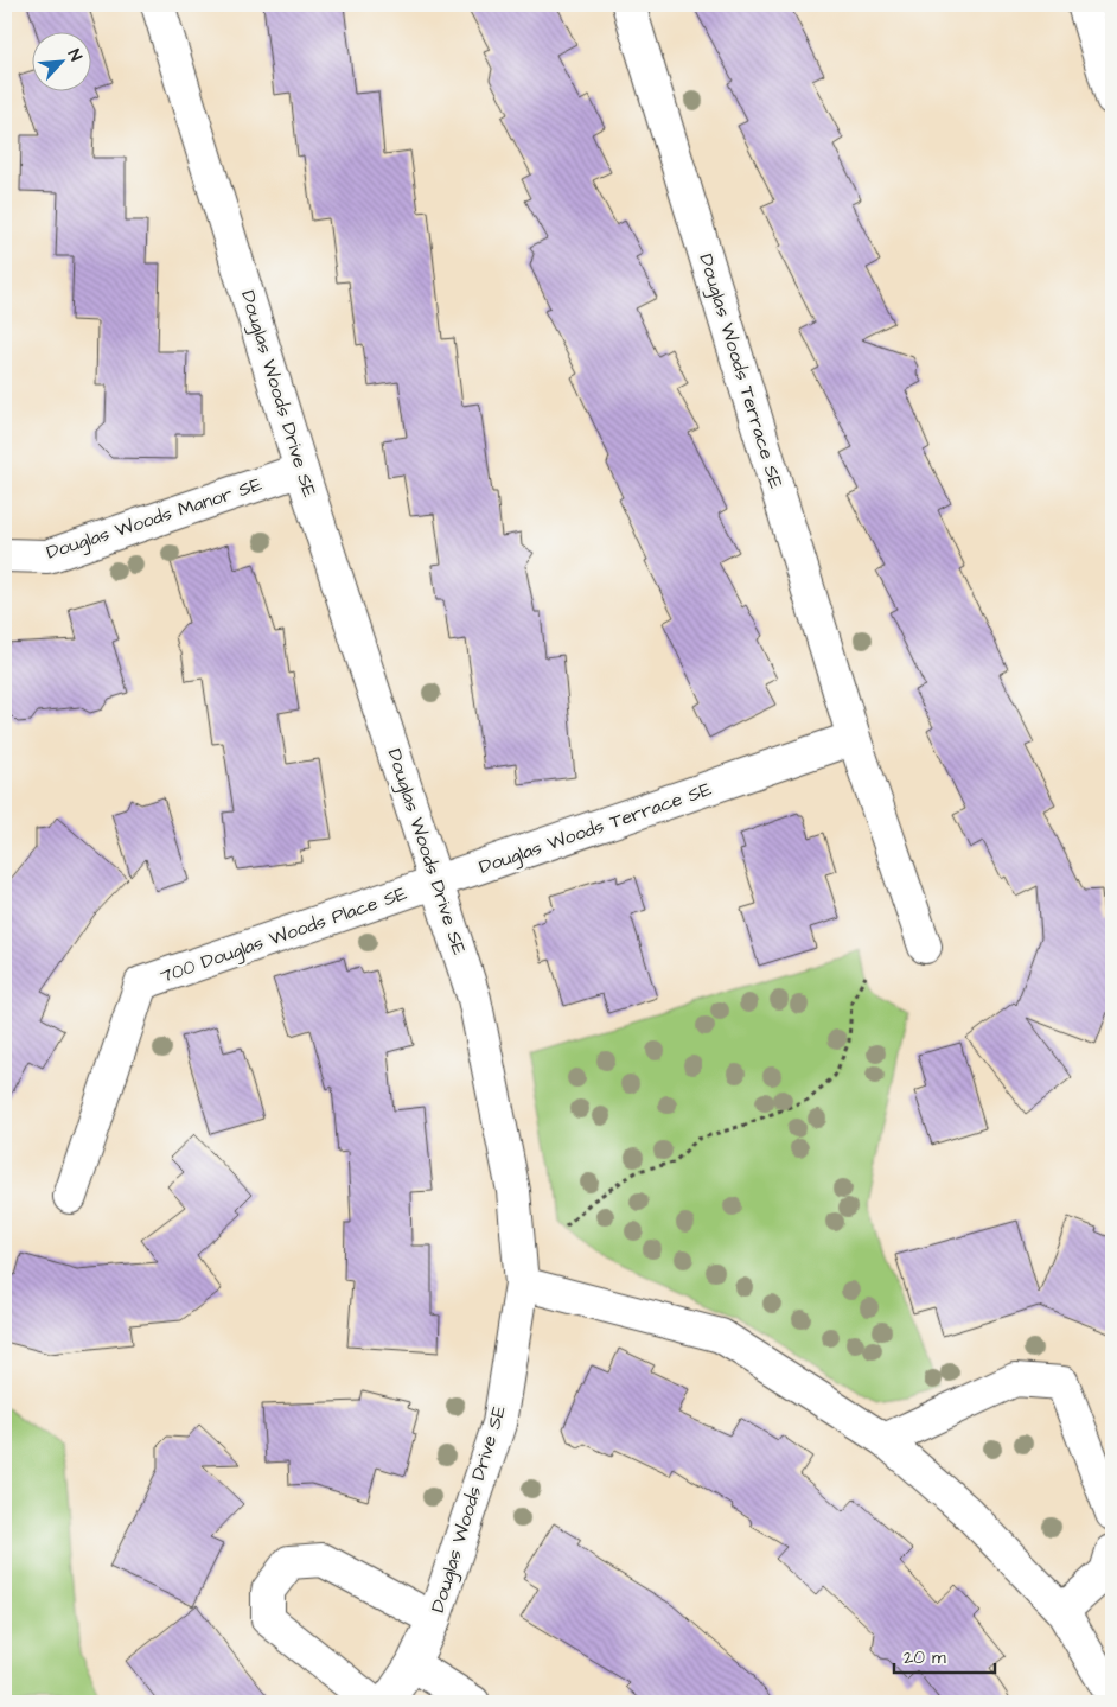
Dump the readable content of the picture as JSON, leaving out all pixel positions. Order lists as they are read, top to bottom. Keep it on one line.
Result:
{"streets":{"main road":["Douglas Woods Terrace SE","Douglas Woods Drive SE","Douglas Woods Manor SE","700 Douglas Woods Place SE"]},"crossings":[["Douglas Woods Terrace SE","Douglas Woods Drive SE"],["Douglas Woods Terrace SE","700 Douglas Woods Place SE"],["Douglas Woods Drive SE","Douglas Woods Manor SE"],["Douglas Woods Drive SE","700 Douglas Woods Place SE"]],"scale_bar":"20 m","north":"top right"}
